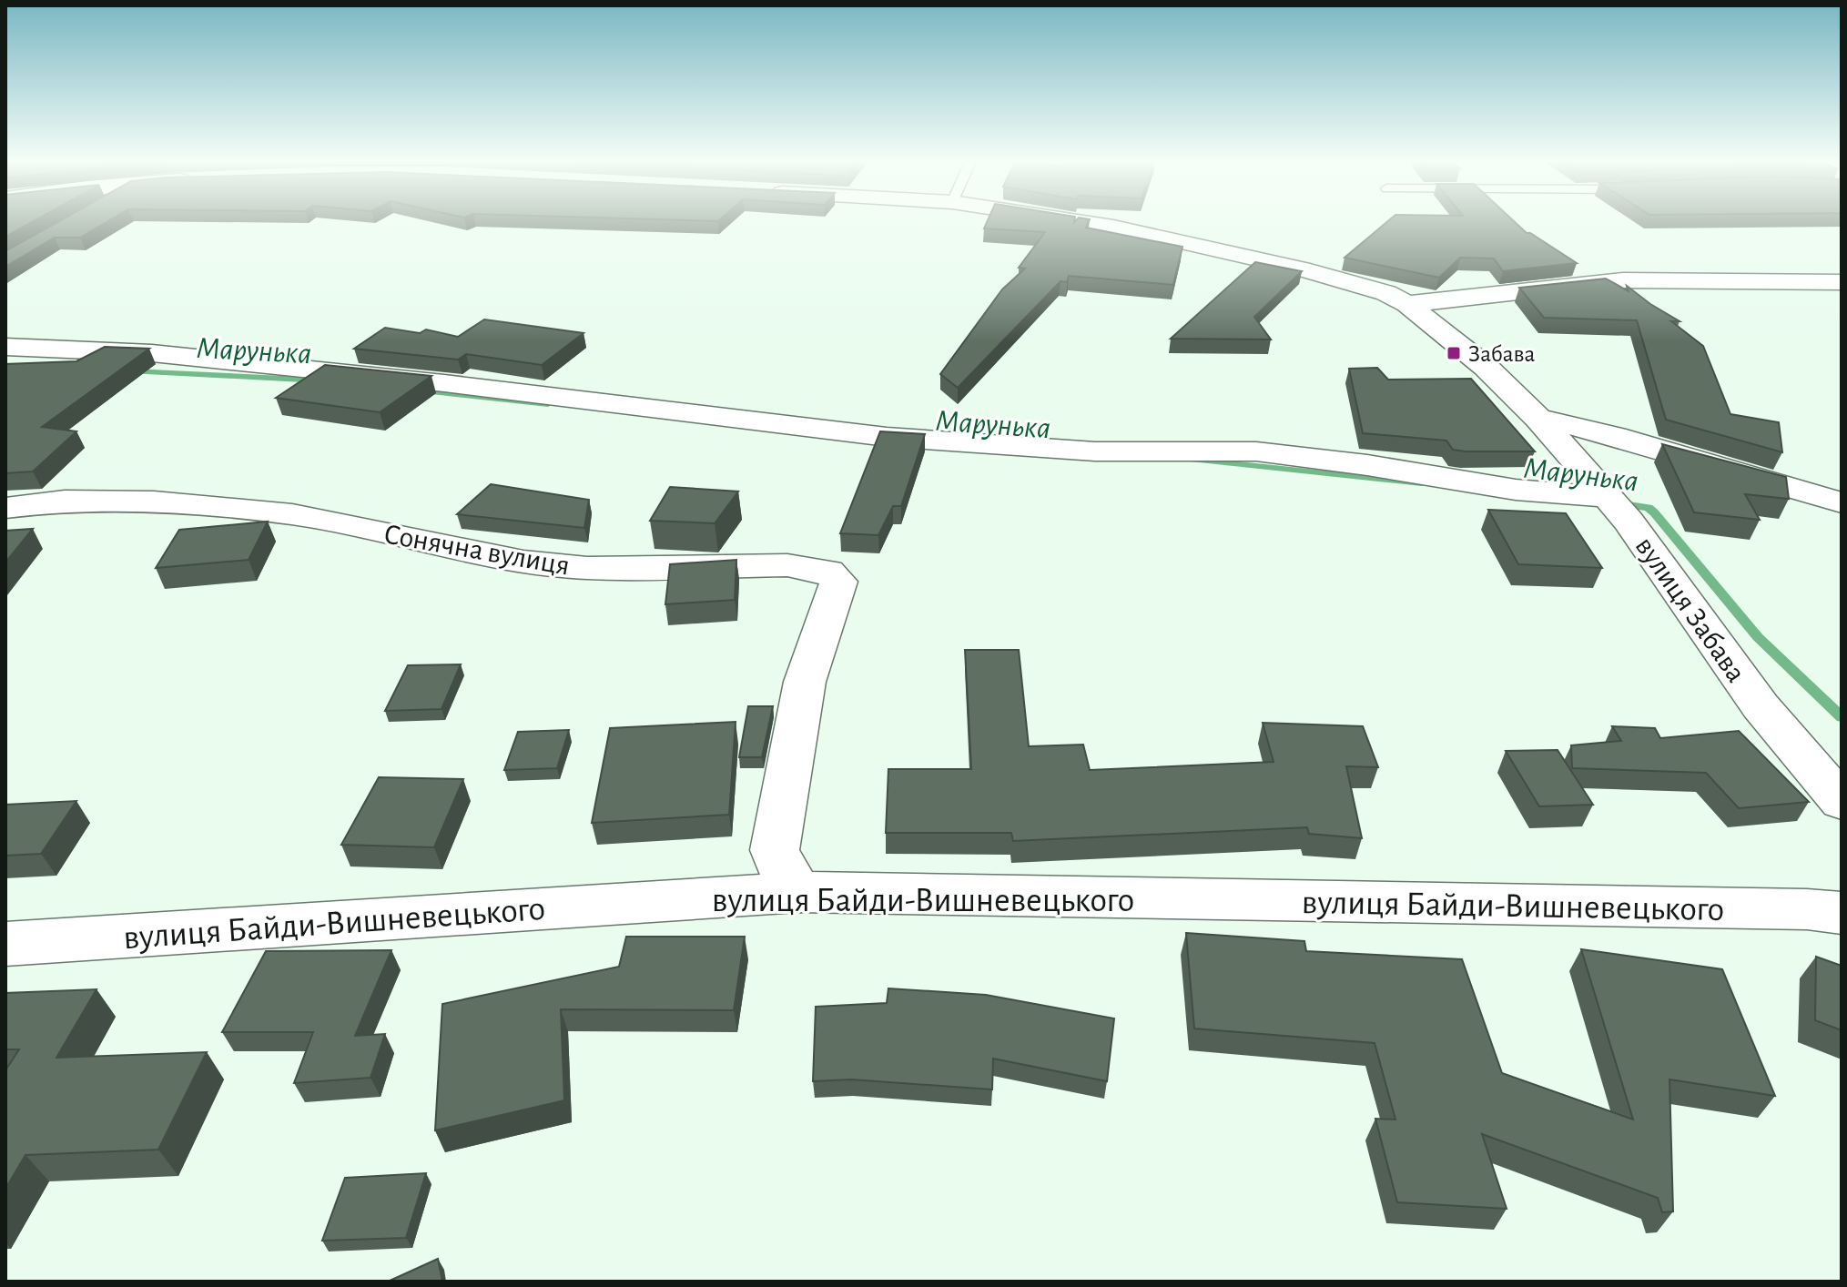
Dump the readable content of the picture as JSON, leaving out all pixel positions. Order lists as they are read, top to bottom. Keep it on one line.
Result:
{"streets":{"street":["Сонячна вулиця","вулиця Забава","вулиця Байди-Вишневецького"]},"crossings":[["Сонячна вулиця","вулиця Байди-Вишневецького"]],"water":["Марунька"],"places":{"transit":["Забава"]}}
